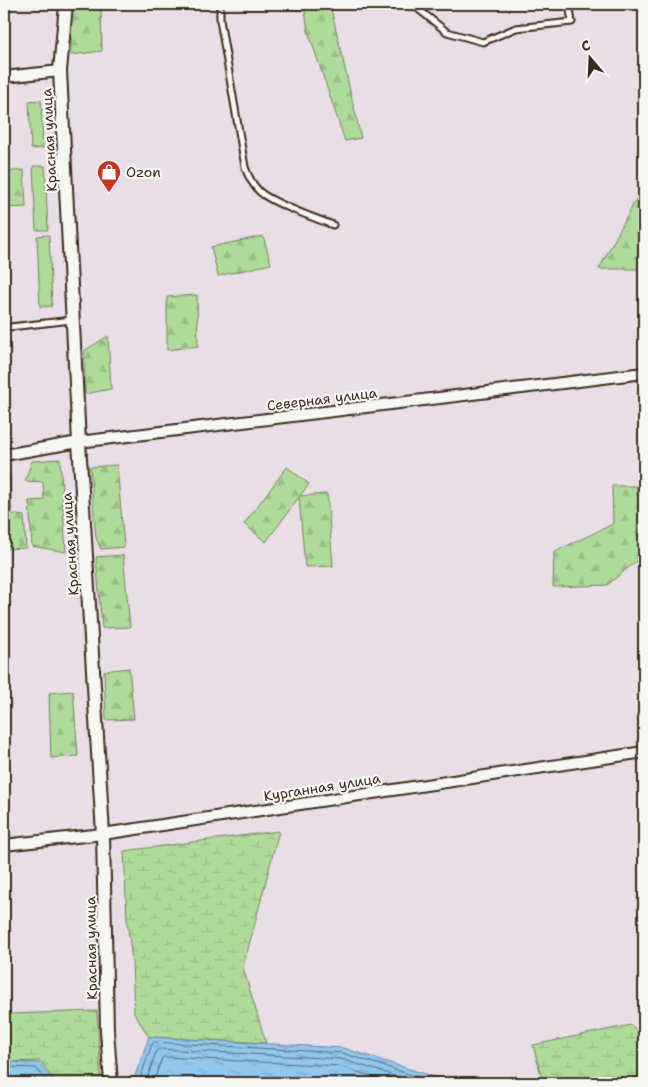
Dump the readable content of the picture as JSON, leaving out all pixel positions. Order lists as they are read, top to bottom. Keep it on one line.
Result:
{"streets":{"street":["Красная улица","Северная улица","Курганная улица"]},"crossings":[["Красная улица","Северная улица"],["Красная улица","Курганная улица"]],"places":{"shop":["Ozon"]},"north":"top"}
